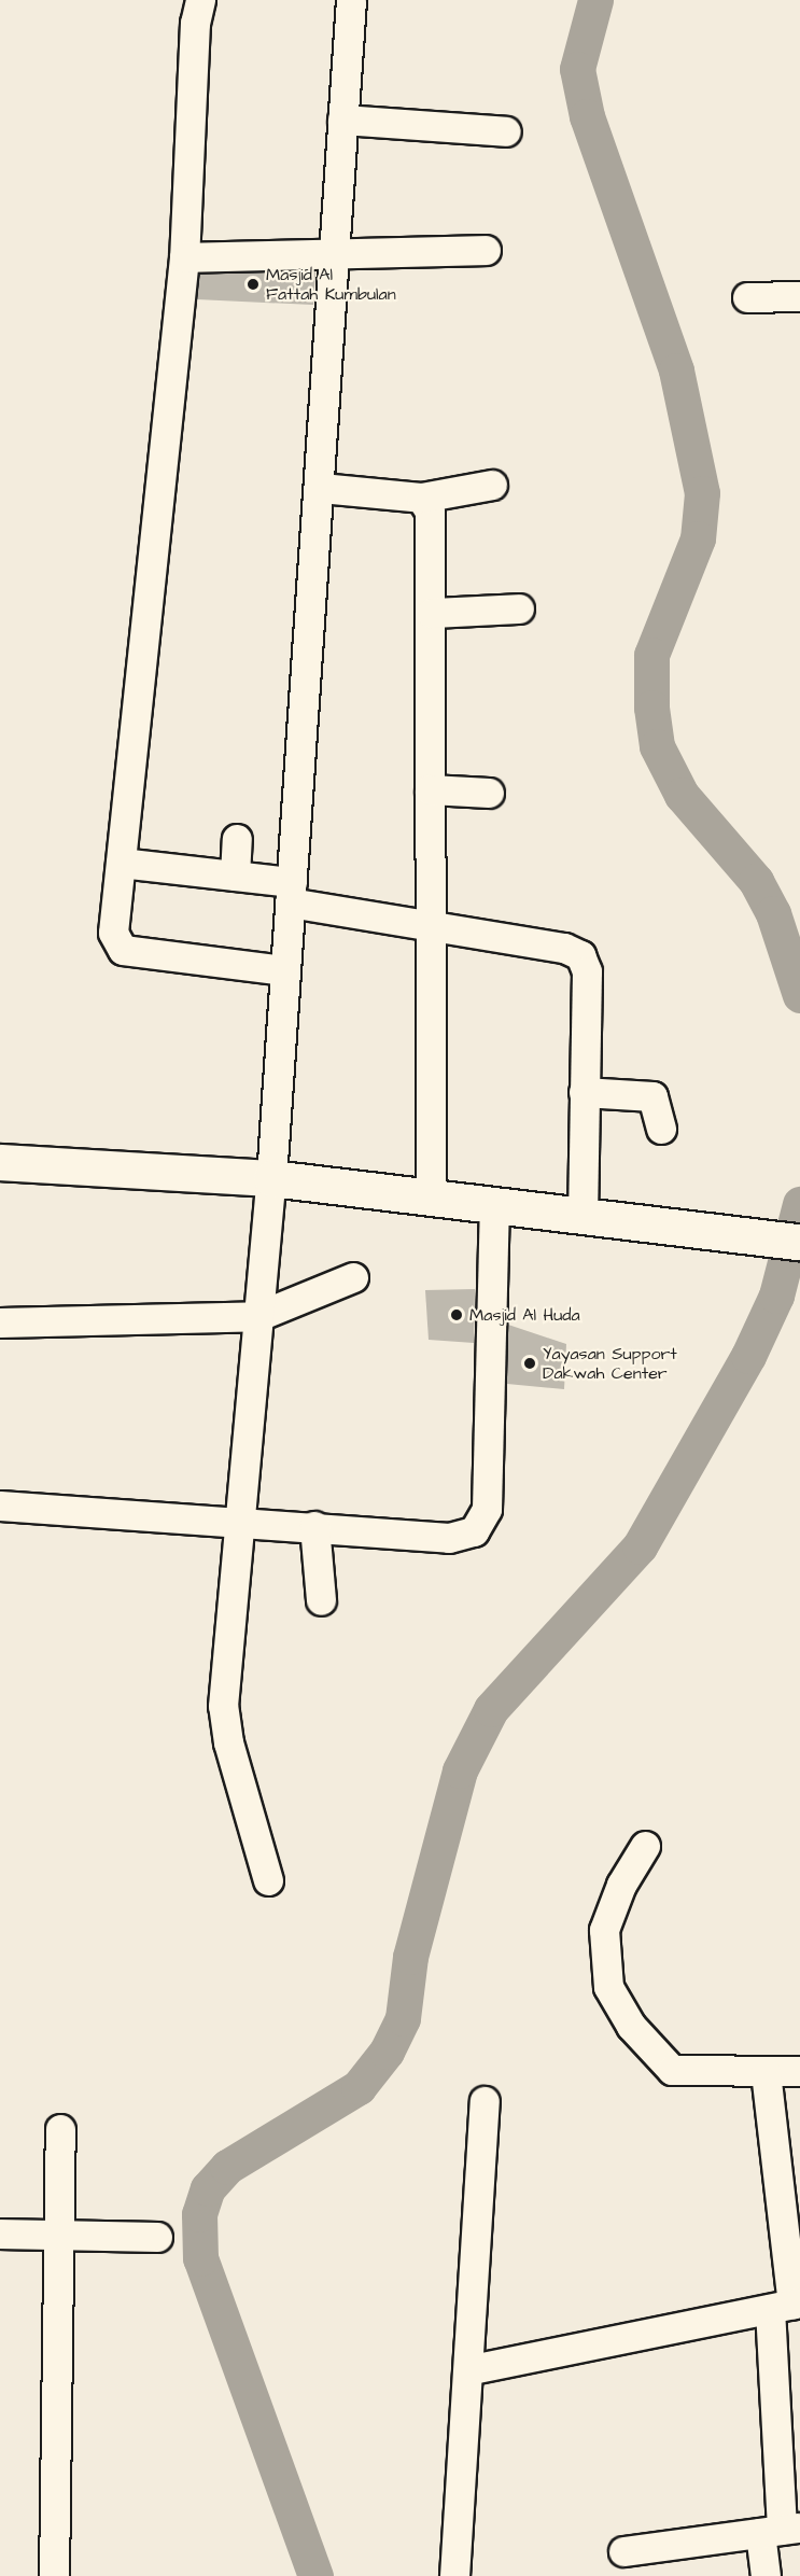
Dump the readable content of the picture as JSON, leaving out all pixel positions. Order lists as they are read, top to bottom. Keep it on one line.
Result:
{"places":["Masjid Al Fattah Kumbulan","Masjid Al Huda","Yayasan Support Dakwah Center"]}
